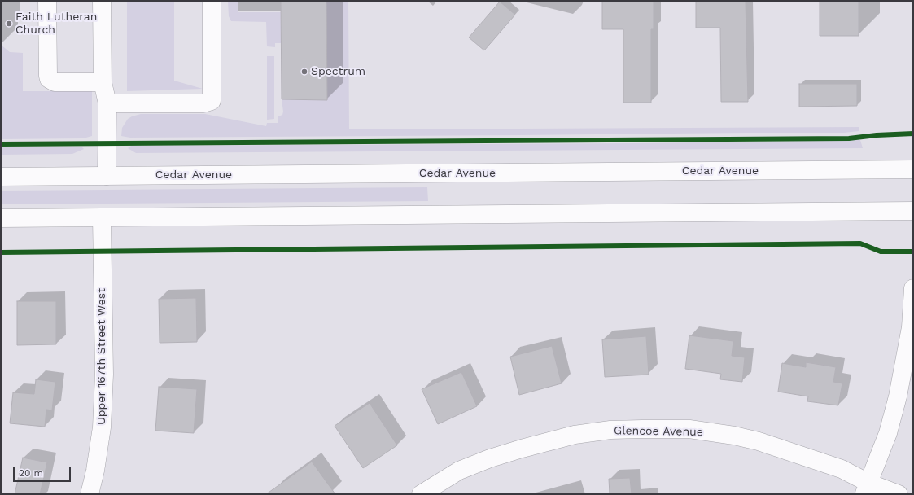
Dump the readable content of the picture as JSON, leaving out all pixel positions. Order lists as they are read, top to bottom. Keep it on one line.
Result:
{"streets":{"main road":["Cedar Avenue","Upper 167th Street West","Glencoe Avenue"]},"places":["Faith Lutheran Church","Spectrum"],"scale_bar":"20 m"}
